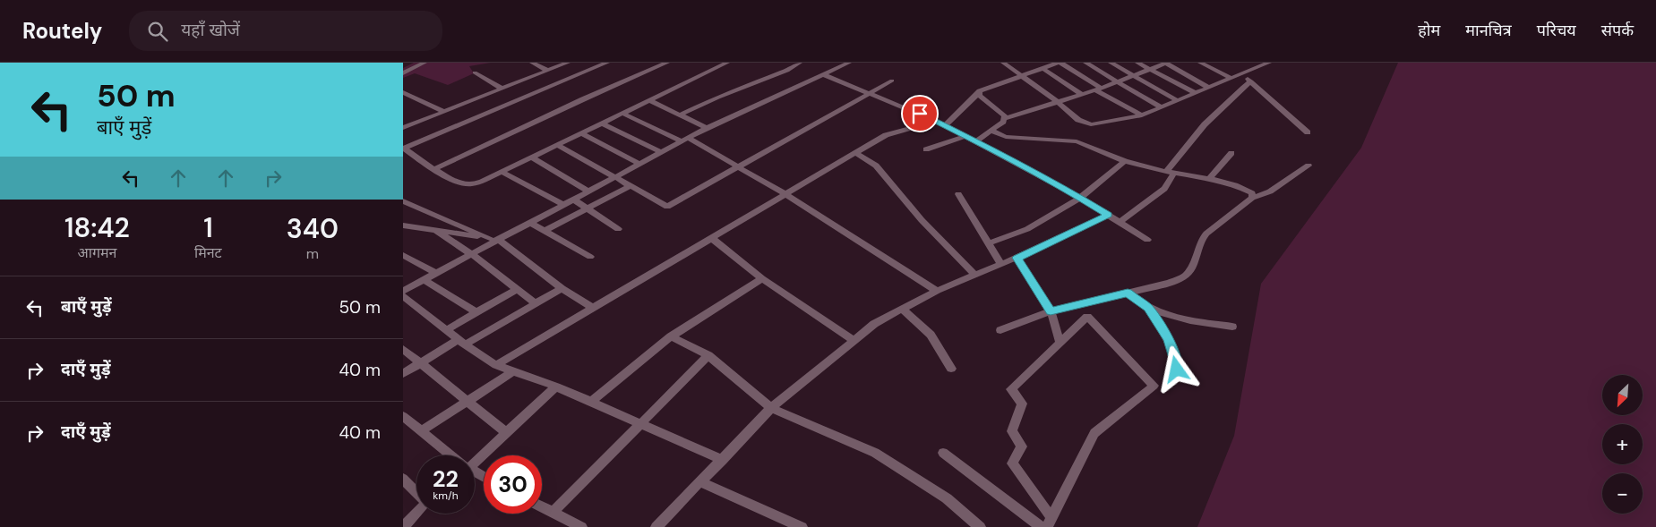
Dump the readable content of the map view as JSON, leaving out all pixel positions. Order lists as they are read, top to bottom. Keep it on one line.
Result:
{"north":"bottom left","page":{"header":"Routely","search":"यहाँ खोजें","nav":["होम","मानचित्र","परिचय","संपर्क"],"turn":["50 m","बाएँ मुड़ें"],"eta":["18:42","आगमन","1","मिनट","340","m"],"list":[{"name":"बाएँ मुड़ें","value":"50 m"},{"name":"दाएँ मुड़ें","value":"40 m"},{"name":"दाएँ मुड़ें","value":"40 m"}],"map_buttons":["+","−"],"speed":"22 km/h","limit":"30"}}
